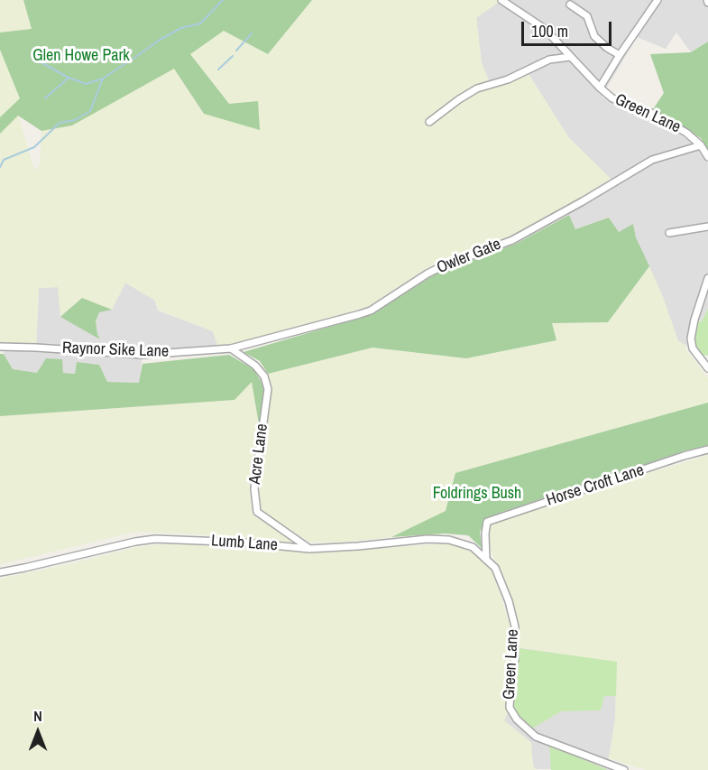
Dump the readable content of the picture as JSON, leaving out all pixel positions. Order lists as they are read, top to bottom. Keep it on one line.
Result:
{"streets":{"street":["Green Lane","Owler Gate","Raynor Sike Lane","Acre Lane","Horse Croft Lane","Lumb Lane"]},"crossings":[["Green Lane","Owler Gate"],["Green Lane","Horse Croft Lane"],["Green Lane","Lumb Lane"],["Owler Gate","Raynor Sike Lane"],["Owler Gate","Acre Lane"],["Raynor Sike Lane","Acre Lane"],["Acre Lane","Lumb Lane"],["Horse Croft Lane","Lumb Lane"]],"parks":["Glen Howe Park","Foldrings Bush"],"scale_bar":"100 m","north":"top"}
